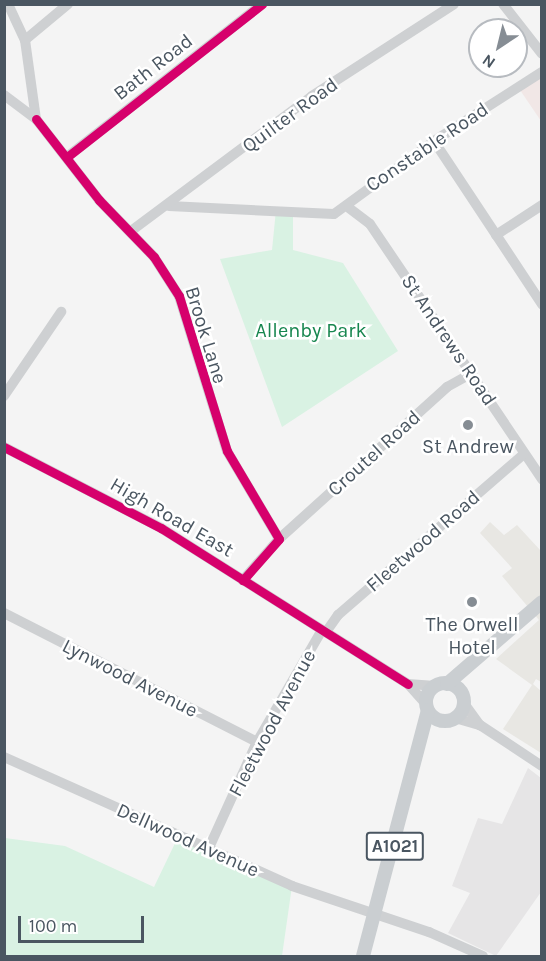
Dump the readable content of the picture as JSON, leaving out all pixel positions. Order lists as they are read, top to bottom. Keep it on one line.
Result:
{"streets":{"main road":["A1021"],"street":["Bath Road","Quilter Road","Constable Road","Brook Lane","St Andrews Road","Croutel Road","High Road East","Fleetwood Road","Lynwood Avenue","Fleetwood Avenue","Dellwood Avenue"]},"crossings":[["Bath Road","Brook Lane"],["Quilter Road","Constable Road"],["Quilter Road","Brook Lane"],["Constable Road","St Andrews Road"],["Brook Lane","Croutel Road"],["St Andrews Road","Croutel Road"],["St Andrews Road","Fleetwood Road"],["High Road East","Fleetwood Road"],["High Road East","Fleetwood Avenue"],["High Road East","A1021"],["Fleetwood Road","Fleetwood Avenue"],["Lynwood Avenue","Fleetwood Avenue"],["Fleetwood Avenue","Dellwood Avenue"],["Dellwood Avenue","A1021"]],"parks":["Allenby Park"],"places":["St Andrew","The Orwell Hotel"],"scale_bar":"100 m","north":"bottom left"}
